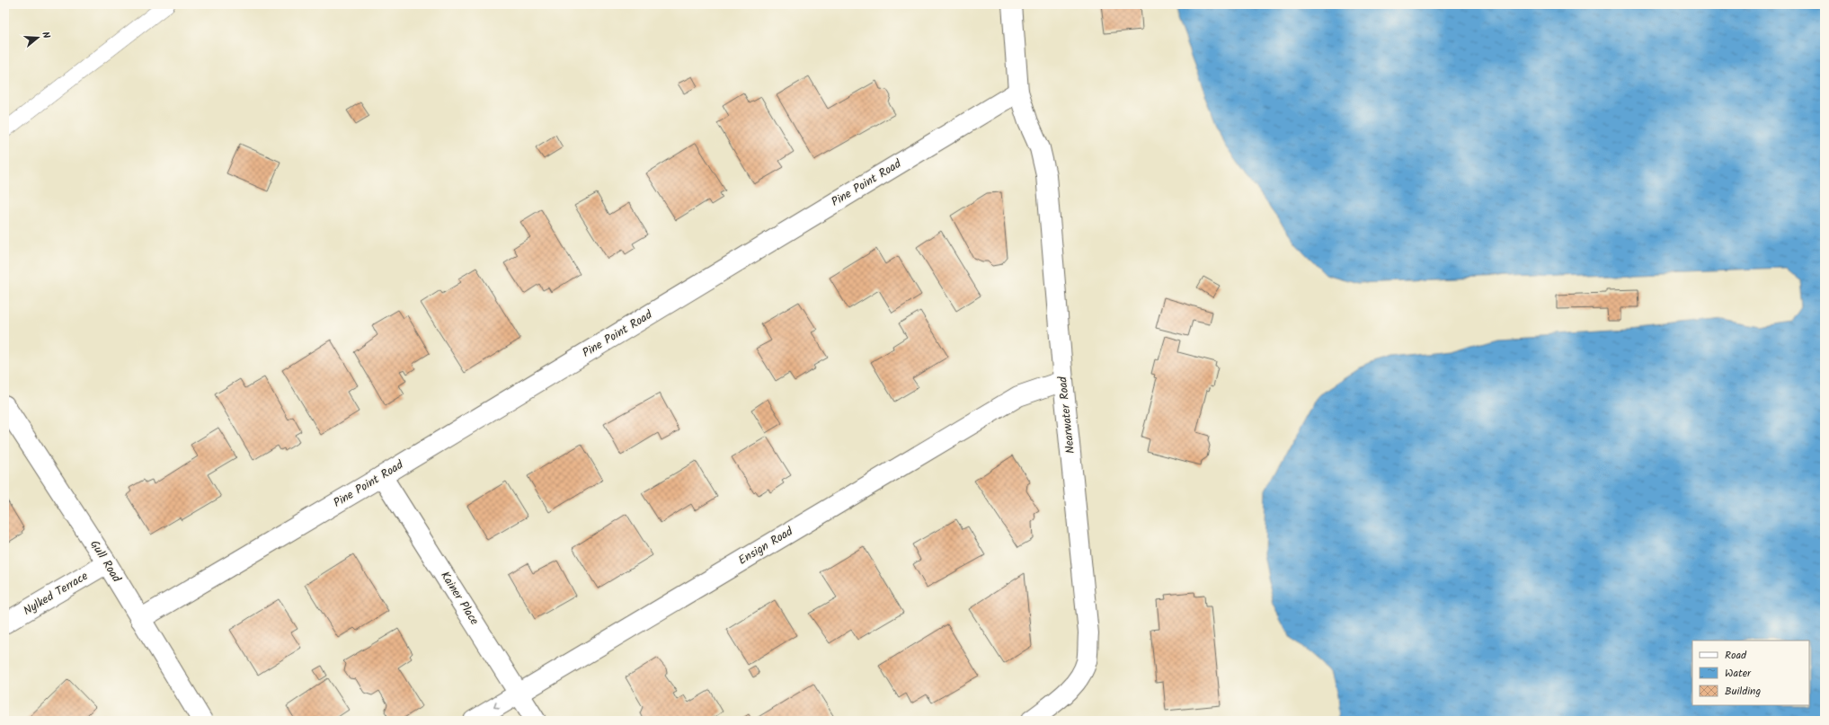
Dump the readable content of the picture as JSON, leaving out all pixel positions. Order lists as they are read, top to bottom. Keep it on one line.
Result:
{"streets":{"street":["Pine Point Road","Nearwater Road","Ensign Road","Gull Road","Nylked Terrace","Kainer Place"]},"crossings":[["Pine Point Road","Nearwater Road"],["Pine Point Road","Gull Road"],["Pine Point Road","Kainer Place"],["Nearwater Road","Ensign Road"],["Ensign Road","Kainer Place"],["Gull Road","Nylked Terrace"]],"legend":["Road","Water","Building"],"north":"right"}
